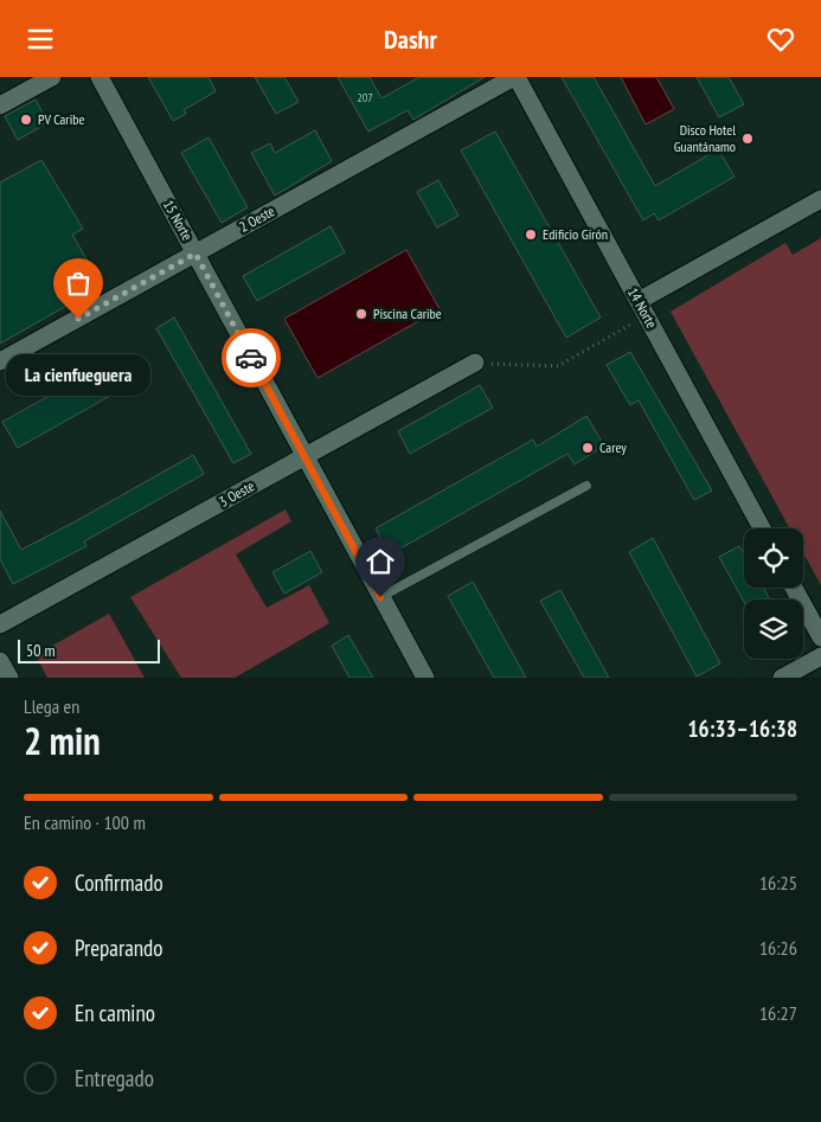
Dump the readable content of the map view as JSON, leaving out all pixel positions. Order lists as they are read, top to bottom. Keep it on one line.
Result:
{"streets":{"street":["2 Oeste","15 Norte","14 Norte","3 Oeste"]},"crossings":[["2 Oeste","15 Norte"],["2 Oeste","14 Norte"],["15 Norte","3 Oeste"]],"places":["PV Caribe","Disco Hotel Guantánamo","Edificio Girón","Piscina Caribe","La cienfueguera","Carey"],"house_numbers":["207"],"scale_bar":"50 m","page":{"header":"Dashr","bubble":"La cienfueguera","scale":"50 m","heading":["2 min","Llega en","16:33–16:38"],"bar":"En camino · 100 m","list":[["Confirmado","16:25"],["Preparando","16:26"],["En camino","16:27"],"Entregado"]}}
